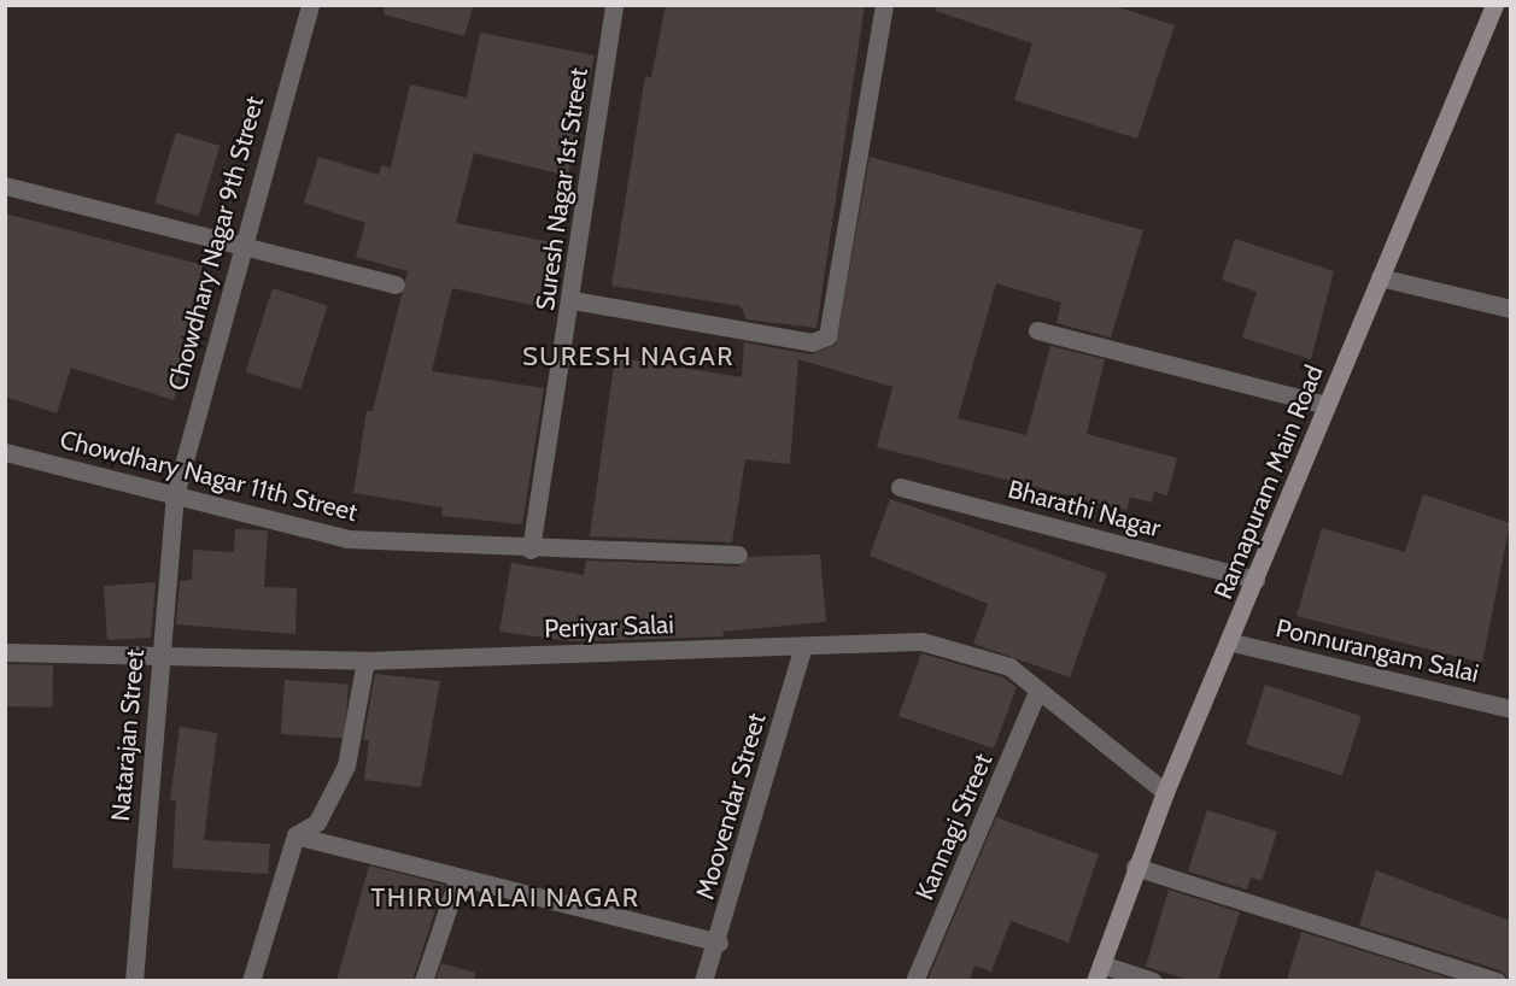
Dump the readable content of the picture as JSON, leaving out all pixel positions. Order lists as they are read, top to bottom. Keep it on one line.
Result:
{"streets":{"main road":["Ramapuram Main Road"],"street":["Suresh Nagar 1st Street","Chowdhary Nagar 9th Street","Chowdhary Nagar 11th Street","Bharathi Nagar","Periyar Salai","Ponnurangam Salai","Natarajan Street","Moovendar Street","Kannagi Street"]},"crossings":[["Suresh Nagar 1st Street","Chowdhary Nagar 11th Street"],["Chowdhary Nagar 9th Street","Chowdhary Nagar 11th Street"],["Chowdhary Nagar 9th Street","Natarajan Street"],["Chowdhary Nagar 11th Street","Natarajan Street"],["Ramapuram Main Road","Bharathi Nagar"],["Ramapuram Main Road","Periyar Salai"],["Ramapuram Main Road","Ponnurangam Salai"],["Periyar Salai","Natarajan Street"],["Periyar Salai","Moovendar Street"],["Periyar Salai","Kannagi Street"]],"districts":["SURESH NAGAR","THIRUMALAI NAGAR"]}
